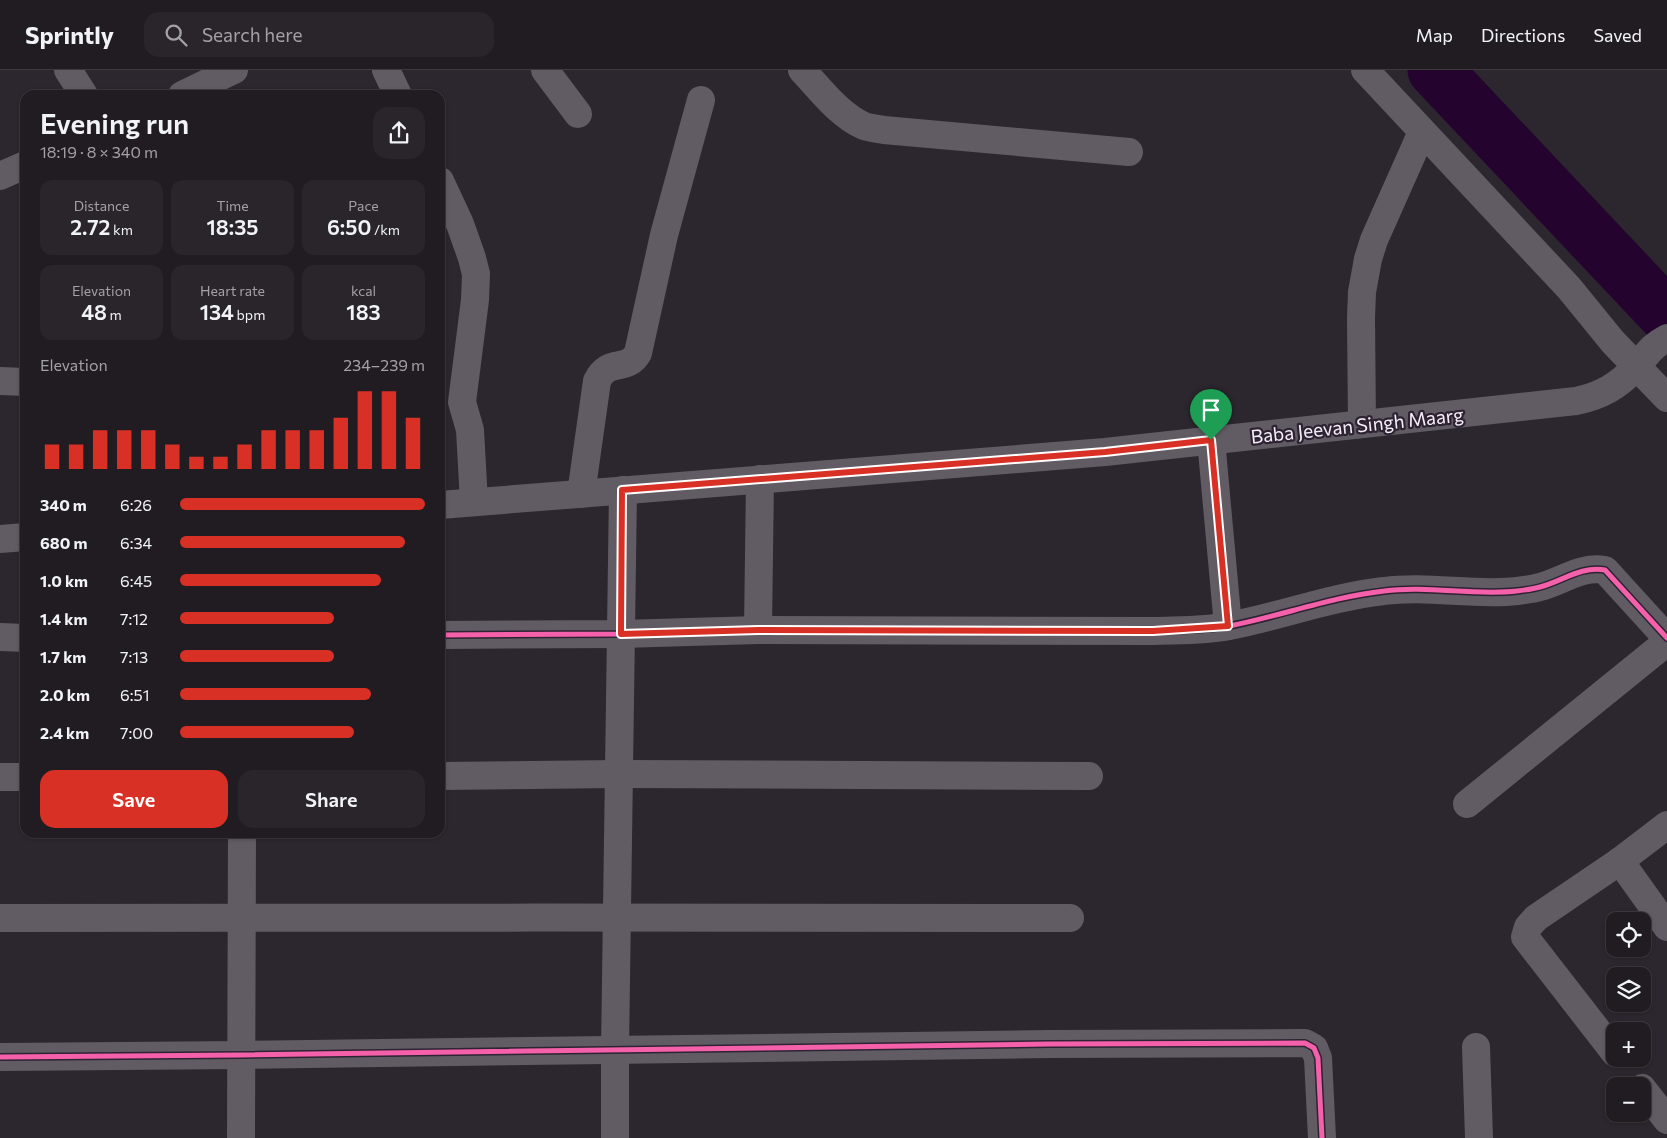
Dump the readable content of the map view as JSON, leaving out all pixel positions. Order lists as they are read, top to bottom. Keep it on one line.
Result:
{"streets":{"street":["Baba Jeevan Singh Maarg"]},"page":{"header":"Sprintly","search":"Search here","nav":["Map","Directions","Saved"],"heading":["Evening run","18:19 · 8 × 340 m"],"stats":[["Distance","2.72 km"],["Time","18:35"],["Pace","6:50 /km"],["Elevation","48 m"],["Heart rate","134 bpm"],["kcal","183"]],"chart":["Elevation","234–239 m"],"list":[{"name":"340 m","note":"6:26"},{"name":"680 m","note":"6:34"},{"name":"1.0 km","note":"6:45"},{"name":"1.4 km","note":"7:12"},{"name":"1.7 km","note":"7:13"},{"name":"2.0 km","note":"6:51"},{"name":"2.4 km","note":"7:00"}],"buttons":["Save","Share"],"map_buttons":["+","−"]}}
